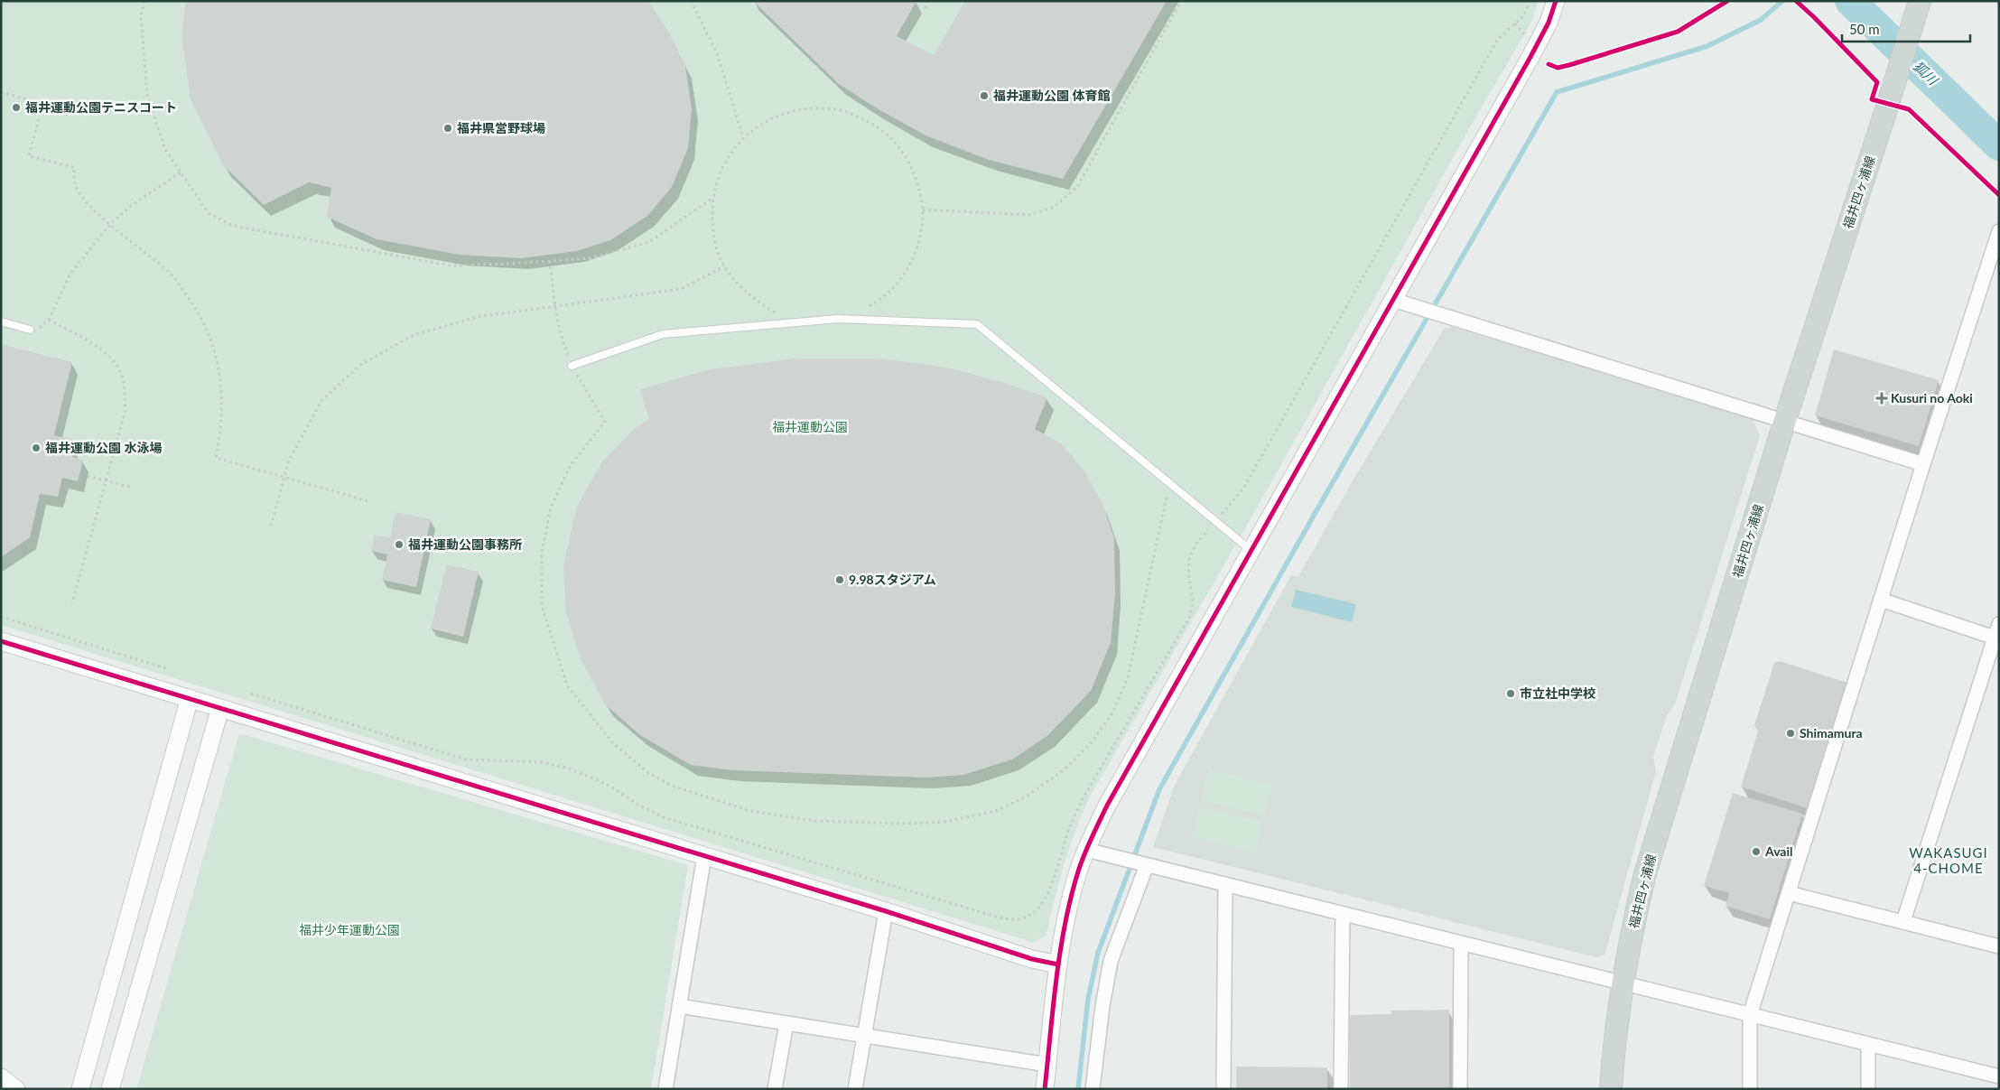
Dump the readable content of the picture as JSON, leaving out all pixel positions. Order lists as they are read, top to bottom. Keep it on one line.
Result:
{"streets":{"main road":["福井四ヶ浦線"]},"districts":["WAKASUGI 4-CHOME"],"water":["狐川"],"parks":["福井運動公園","福井少年運動公園"],"places":{"other":["福井運動公園 体育館","福井運動公園テニスコート","福井県営野球場","福井運動公園 水泳場","福井運動公園事務所","9.98スタジアム","市立社中学校","Shimamura","Avail"],"health":["Kusuri no Aoki"]},"scale_bar":"50 m"}
